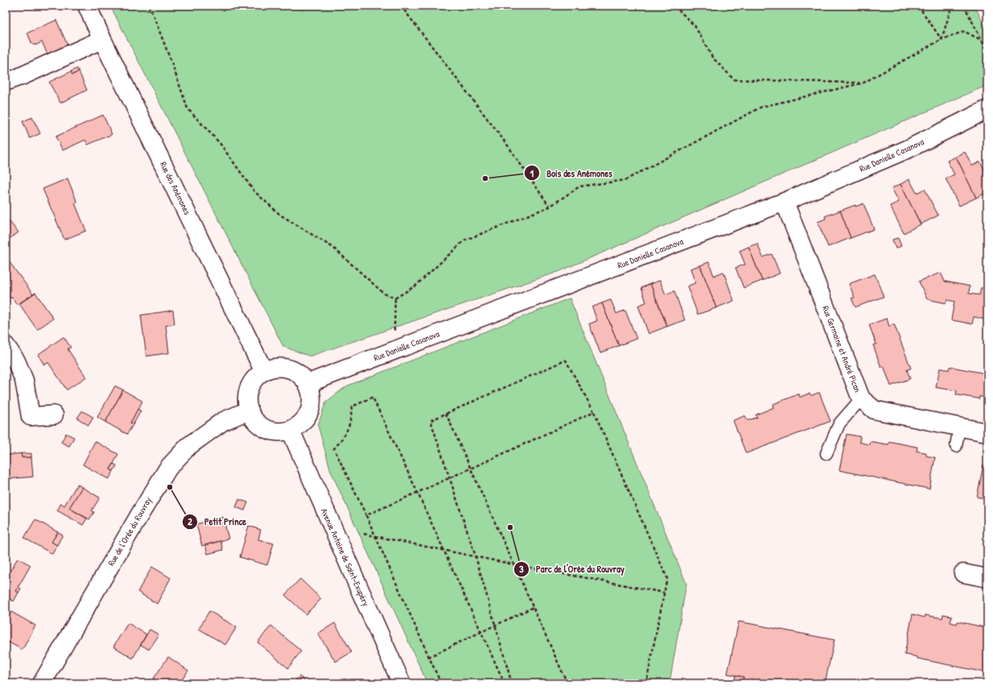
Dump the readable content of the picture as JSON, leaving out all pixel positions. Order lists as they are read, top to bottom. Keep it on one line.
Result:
{"streets":{"street":["Rue Danielle Casanova","Rue des Anémones","Rue Germaine et André Pican","Rue de l'Orée du Rouvray","Avenue Antoine de Saint-Exupéry"]},"crossings":[["Rue Danielle Casanova","Rue des Anémones"],["Rue Danielle Casanova","Rue Germaine et André Pican"],["Rue Danielle Casanova","Rue de l'Orée du Rouvray"],["Rue Danielle Casanova","Avenue Antoine de Saint-Exupéry"],["Rue des Anémones","Rue de l'Orée du Rouvray"],["Rue des Anémones","Avenue Antoine de Saint-Exupéry"],["Rue de l'Orée du Rouvray","Avenue Antoine de Saint-Exupéry"]],"places":["Bois des Anémones","Petit Prince","Parc de l'Orée du Rouvray"]}
